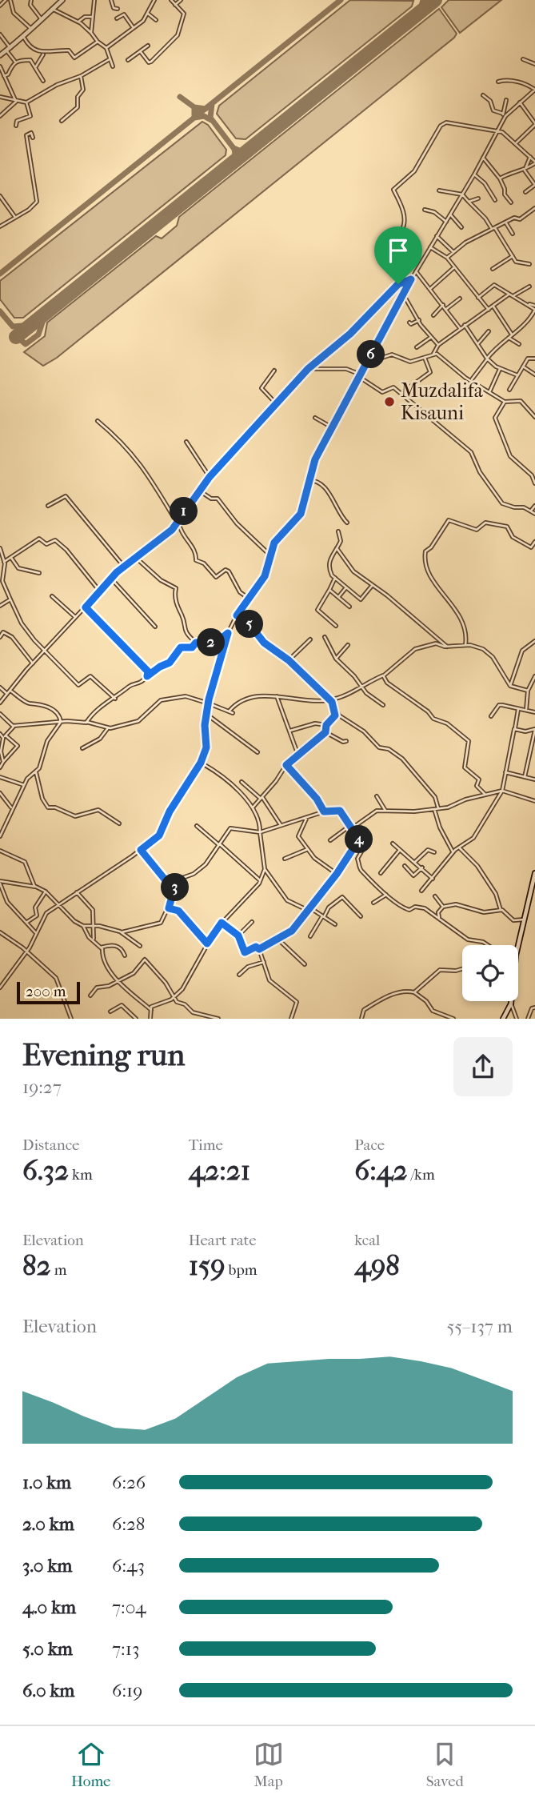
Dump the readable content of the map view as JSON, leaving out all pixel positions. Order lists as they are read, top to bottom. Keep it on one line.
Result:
{"places":["Muzdalifa Kisauni"],"scale_bar":"200 m","page":{"pins":["6","1","5","2","4","3"],"scale":"200 m","heading":["Evening run","19:27"],"stats":[["Distance","6.32 km"],["Time","42:21"],["Pace","6:42 /km"],["Elevation","82 m"],["Heart rate","159 bpm"],["kcal","498"]],"chart":["Elevation","55–137 m"],"list":[{"name":"1.0 km","note":"6:26"},{"name":"2.0 km","note":"6:28"},{"name":"3.0 km","note":"6:43"},{"name":"4.0 km","note":"7:04"},{"name":"5.0 km","note":"7:13"},{"name":"6.0 km","note":"6:19"}],"tabs":["Home","Map","Saved"]}}
